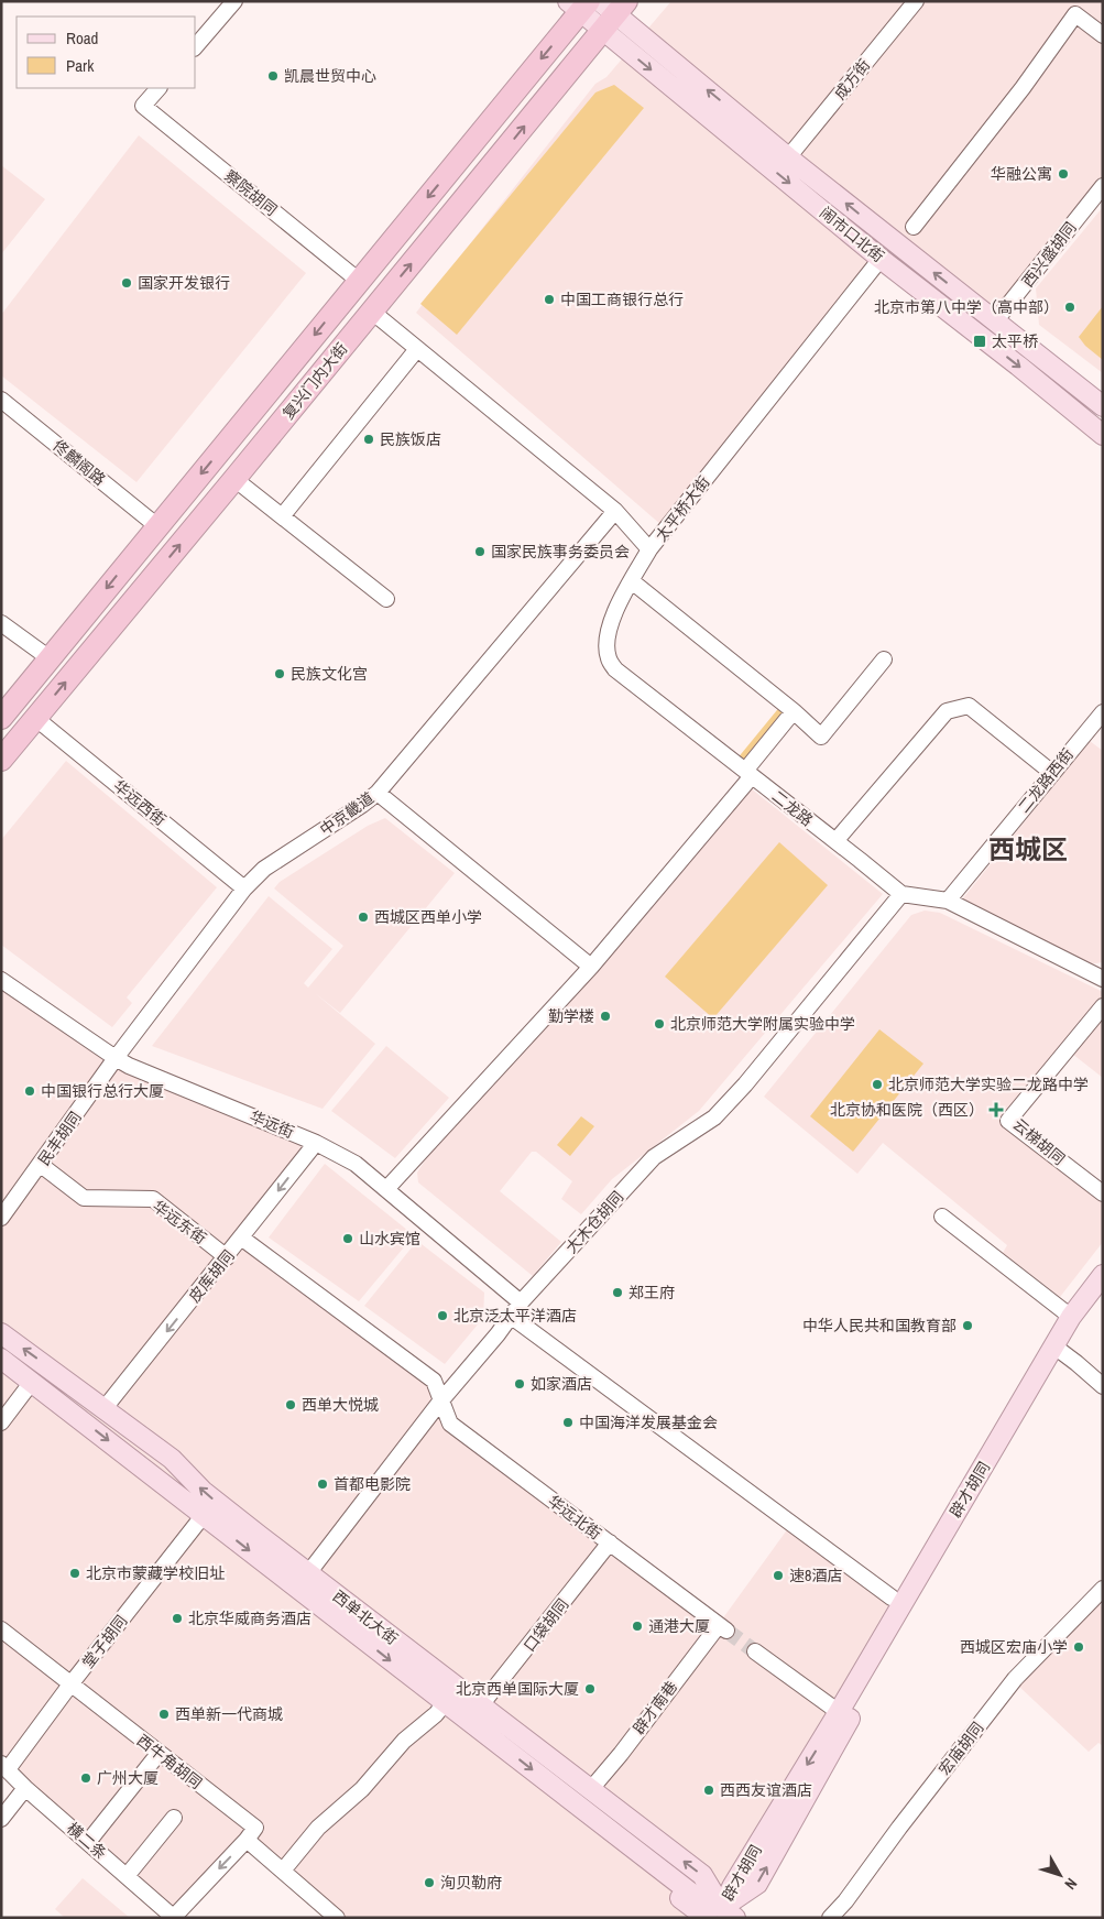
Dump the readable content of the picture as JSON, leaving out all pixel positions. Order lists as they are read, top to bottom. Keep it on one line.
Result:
{"streets":{"highway":["复兴门内大街"],"main road":["闹市口北街","辟才胡同","西单北大街"],"street":["成方街","察院胡同","西兴盛胡同","佟麟阁路","太平桥大街","二龙路西街","华远西街","二龙路","中京畿道","华远街","民丰胡同","云梯胡同","华远东街","大木仓胡同","皮库胡同","华远北街","口袋胡同","堂子胡同","辟才南巷","宏庙胡同","西牛角胡同","横二条"]},"crossings":[["成方街","闹市口北街"],["察院胡同","复兴门内大街"],["闹市口北街","西兴盛胡同"],["闹市口北街","复兴门内大街"],["闹市口北街","太平桥大街"],["复兴门内大街","佟麟阁路"],["复兴门内大街","太平桥大街"],["复兴门内大街","华远西街"],["太平桥大街","二龙路"],["太平桥大街","中京畿道"],["华远西街","中京畿道"],["二龙路","大木仓胡同"],["中京畿道","华远街"],["中京畿道","民丰胡同"],["华远街","民丰胡同"],["华远街","大木仓胡同"],["华远街","皮库胡同"],["民丰胡同","华远东街"],["华远东街","皮库胡同"],["大木仓胡同","华远北街"],["大木仓胡同","西单北大街"],["皮库胡同","华远北街"],["皮库胡同","西单北大街"],["辟才胡同","西单北大街"],["华远北街","口袋胡同"],["华远北街","辟才南巷"],["西单北大街","口袋胡同"],["西单北大街","堂子胡同"],["西单北大街","辟才南巷"],["堂子胡同","西牛角胡同"],["堂子胡同","横二条"]],"one_way":["皮库胡同"],"districts":["西城区"],"places":{"other":["凯晨世贸中心","华融公寓","国家开发银行","中国工商银行总行","北京市第八中学（高中部）","民族饭店","国家民族事务委员会","民族文化宫","西城区西单小学","勤学楼","北京师范大学附属实验中学","北京师范大学实验二龙路中学","中国银行总行大厦","山水宾馆","郑王府","北京泛太平洋酒店","中华人民共和国教育部","如家酒店","西单大悦城","中国海洋发展基金会","首都电影院","北京市蒙藏学校旧址","速8酒店","北京华威商务酒店","通港大厦","西城区宏庙小学","北京西单国际大厦","西单新一代商城","广州大厦","西西友谊酒店","洵贝勒府"],"transit":["太平桥"],"health":["北京协和医院（西区）"]},"legend":["Road","Park"],"north":"bottom right"}
